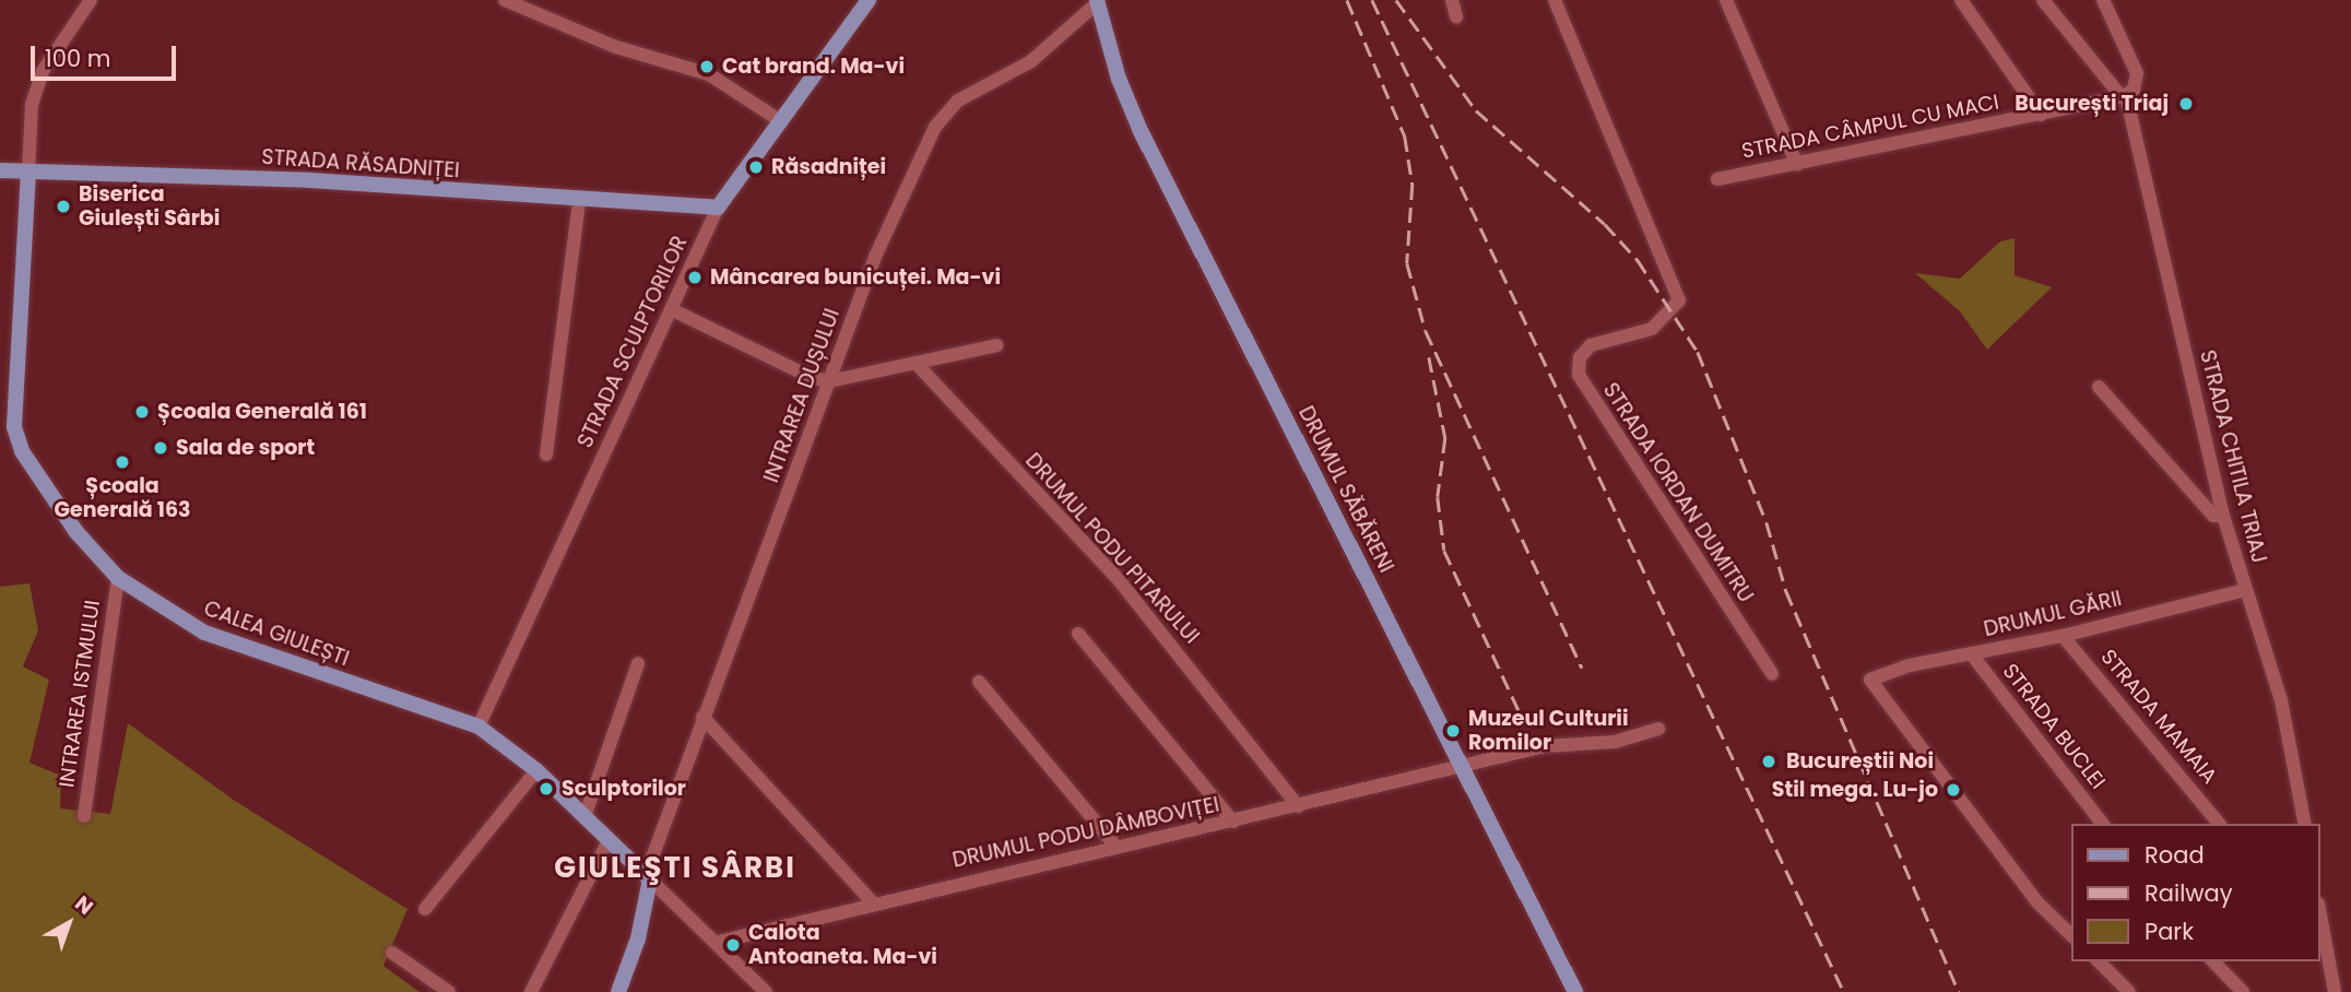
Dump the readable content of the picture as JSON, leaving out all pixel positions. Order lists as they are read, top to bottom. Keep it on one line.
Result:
{"streets":{"main road":["STRADA RĂSADNIȚEI","STRADA SCULPTORILOR","DRUMUL SĂBĂRENI","CALEA GIULEȘTI"],"street":["STRADA CÂMPUL CU MACI","INTRAREA DUȘULUI","STRADA CHITILA TRIAJ","STRADA IORDAN DUMITRU","DRUMUL PODU PITARULUI","DRUMUL GĂRII","INTRAREA ISTMULUI","STRADA MAMAIA","STRADA BUCLEI","DRUMUL PODU DÂMBOVIȚEI"]},"crossings":[["STRADA CÂMPUL CU MACI","STRADA CHITILA TRIAJ"],["STRADA RĂSADNIȚEI","STRADA SCULPTORILOR"],["STRADA RĂSADNIȚEI","CALEA GIULEȘTI"],["STRADA SCULPTORILOR","CALEA GIULEȘTI"],["INTRAREA DUȘULUI","DRUMUL SĂBĂRENI"],["INTRAREA DUȘULUI","CALEA GIULEȘTI"],["STRADA CHITILA TRIAJ","DRUMUL GĂRII"],["DRUMUL SĂBĂRENI","DRUMUL PODU DÂMBOVIȚEI"],["DRUMUL PODU PITARULUI","DRUMUL PODU DÂMBOVIȚEI"],["DRUMUL GĂRII","STRADA MAMAIA"],["DRUMUL GĂRII","STRADA BUCLEI"],["CALEA GIULEȘTI","INTRAREA ISTMULUI"]],"districts":["GIULEŞTI SÂRBI"],"places":["Cat brand. Ma-vi","București Triaj","Răsadniței","Biserica Giulești Sârbi","Mâncarea bunicuței. Ma-vi","Școala Generală 161","Sala de sport","Școala Generală 163","Muzeul Culturii Romilor","Bucureștii Noi","Sculptorilor","Stil mega. Lu-jo","Calota Antoaneta. Ma-vi"],"legend":["Road","Railway","Park"],"scale_bar":"100 m","north":"top right"}
